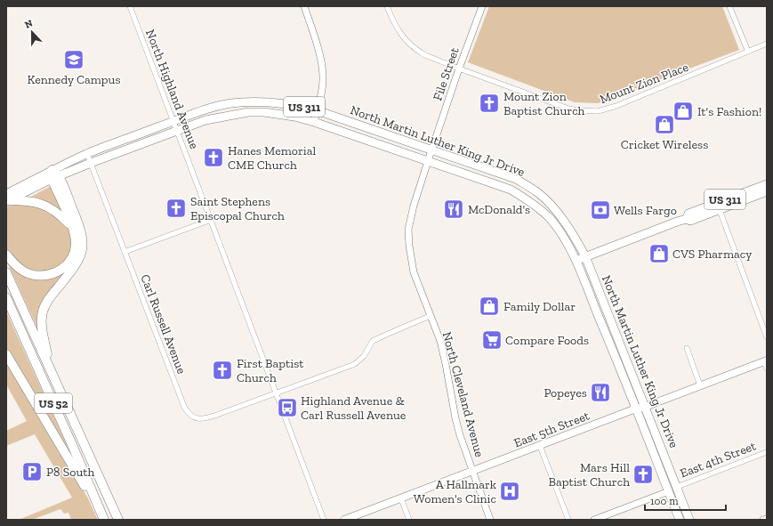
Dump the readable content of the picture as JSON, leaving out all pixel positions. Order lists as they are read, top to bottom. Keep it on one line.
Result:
{"streets":{"highway":["US 52"],"main road":["US 311","North Martin Luther King Jr Drive","East 5th Street"],"street":["File Street","Mount Zion Place","North Highland Avenue","Carl Russell Avenue","North Cleveland Avenue","East 4th Street"]},"crossings":[["File Street","Mount Zion Place"],["File Street","North Martin Luther King Jr Drive"],["File Street","North Cleveland Avenue"],["North Highland Avenue","North Martin Luther King Jr Drive"],["North Highland Avenue","Carl Russell Avenue"],["US 311","North Martin Luther King Jr Drive"],["North Martin Luther King Jr Drive","Carl Russell Avenue"],["North Martin Luther King Jr Drive","North Cleveland Avenue"],["North Martin Luther King Jr Drive","East 5th Street"],["North Martin Luther King Jr Drive","East 4th Street"],["Carl Russell Avenue","North Cleveland Avenue"],["North Cleveland Avenue","East 5th Street"]],"places":{"school or university":["Kennedy Campus"],"church":["Mount Zion Baptist Church","Hanes Memorial CME Church","Saint Stephens Episcopal Church","First Baptist Church","Mars Hill Baptist Church"],"shop":["It's Fashion!","Cricket Wireless","CVS Pharmacy","Family Dollar"],"restaurant":["McDonald's","Popeyes"],"bank":["Wells Fargo"],"supermarket":["Compare Foods"],"bus stop":["Highland Avenue & Carl Russell Avenue"],"parking":["P8 South"],"hospital":["A Hallmark Women's Clinic"]},"scale_bar":"100 m","north":"top"}
